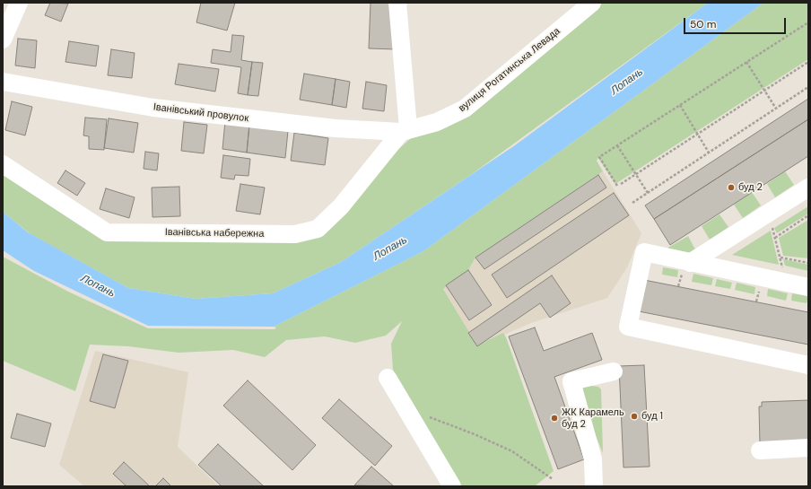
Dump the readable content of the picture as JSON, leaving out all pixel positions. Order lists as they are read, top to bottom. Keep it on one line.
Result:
{"streets":{"street":["вулиця Рогатинська Левада","Іванівський провулок","Іванівська набережна"]},"crossings":[["вулиця Рогатинська Левада","Іванівський провулок"],["вулиця Рогатинська Левада","Іванівська набережна"],["Іванівський провулок","Іванівська набережна"]],"water":["Лопань"],"places":["буд 2","буд 1","ЖК Карамель буд 2"],"scale_bar":"50 m"}
